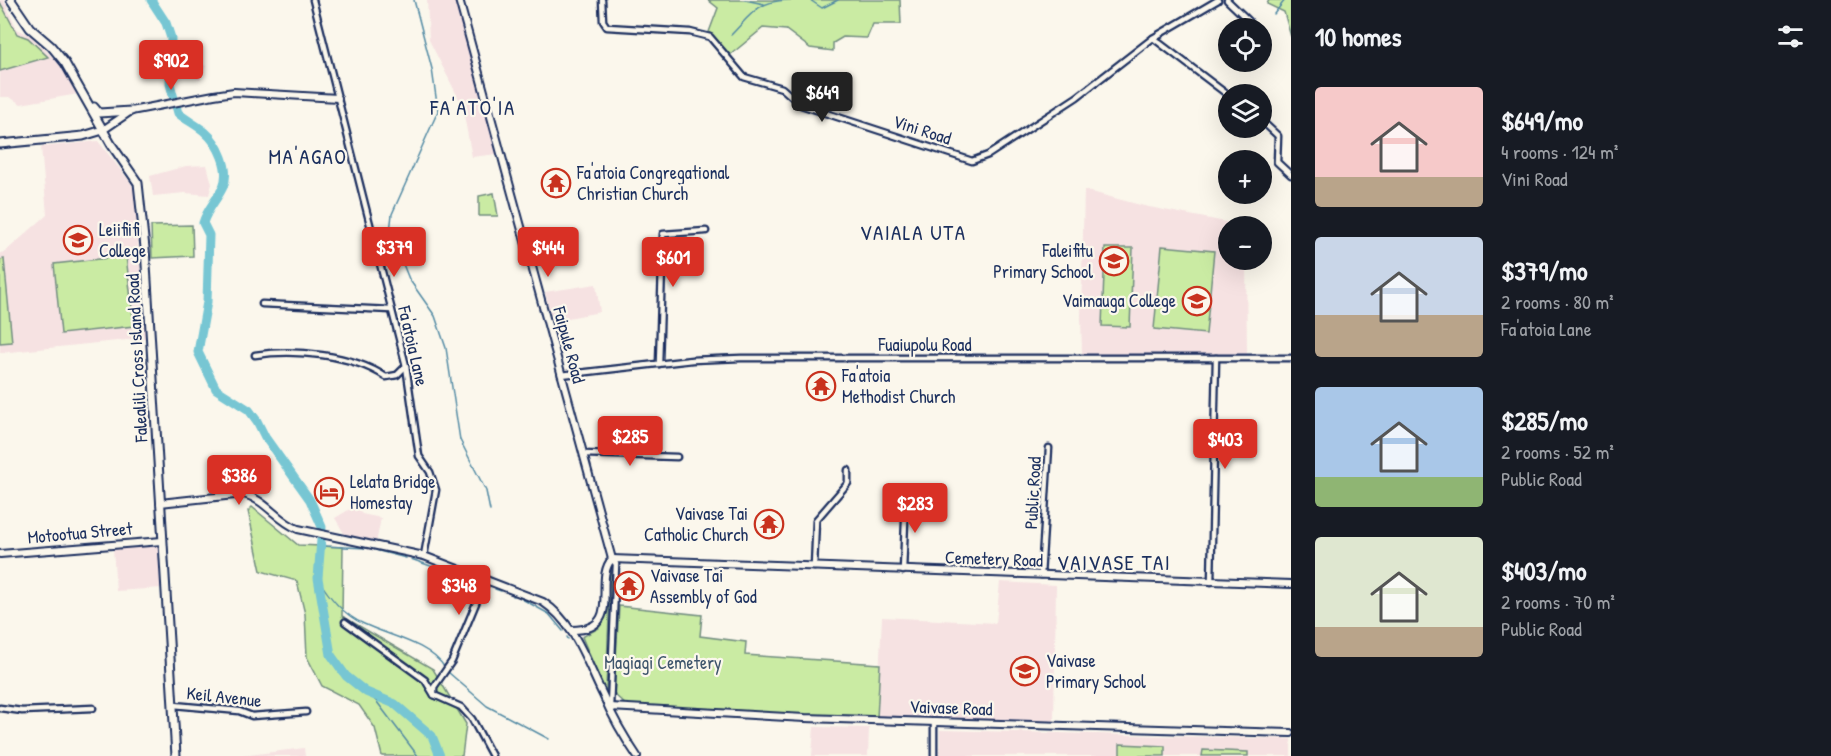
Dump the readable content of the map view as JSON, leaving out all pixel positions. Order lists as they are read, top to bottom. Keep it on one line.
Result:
{"streets":{"main road":["Faipule Road","Falealili Cross Island Road","Motootua Street","Cemetery Road","Vaivase Road"],"street":["Vini Road","Fuaiupolu Road","Fa'atoia Lane","Public Road","Keil Avenue"]},"crossings":[["Faipule Road","Fuaiupolu Road"],["Faipule Road","Cemetery Road"],["Falealili Cross Island Road","Motootua Street"],["Falealili Cross Island Road","Keil Avenue"],["Public Road","Cemetery Road"]],"districts":["FA'ATO'IA","MA'AGAO","VAIALA UTA","VAIVASE TAI"],"parks":["Magiagi Cemetery"],"places":{"temple":["Fa'atoia Congregational Christian Church","Fa'atoia Methodist Church","Vaivase Tai Catholic Church","Vaivase Tai Assembly of God"],"school or university":["Leiifiifi College","Faleifitu Primary School","Vaimauga College","Vaivase Primary School"],"hotel":["Lelata Bridge Homestay"]},"page":{"heading":"10 homes","map_buttons":["+","−"],"price":["$902","$649","$379","$444","$601","$285","$403","$386","$283","$348"],"list":[{"name":"$649/mo","note":"4 rooms · 124 m² · Vini Road"},{"name":"$379/mo","note":"2 rooms · 80 m² · Fa'atoia Lane"},{"name":"$285/mo","note":"2 rooms · 52 m² · Public Road"},{"name":"$403/mo","note":"2 rooms · 70 m² · Public Road"}]}}
